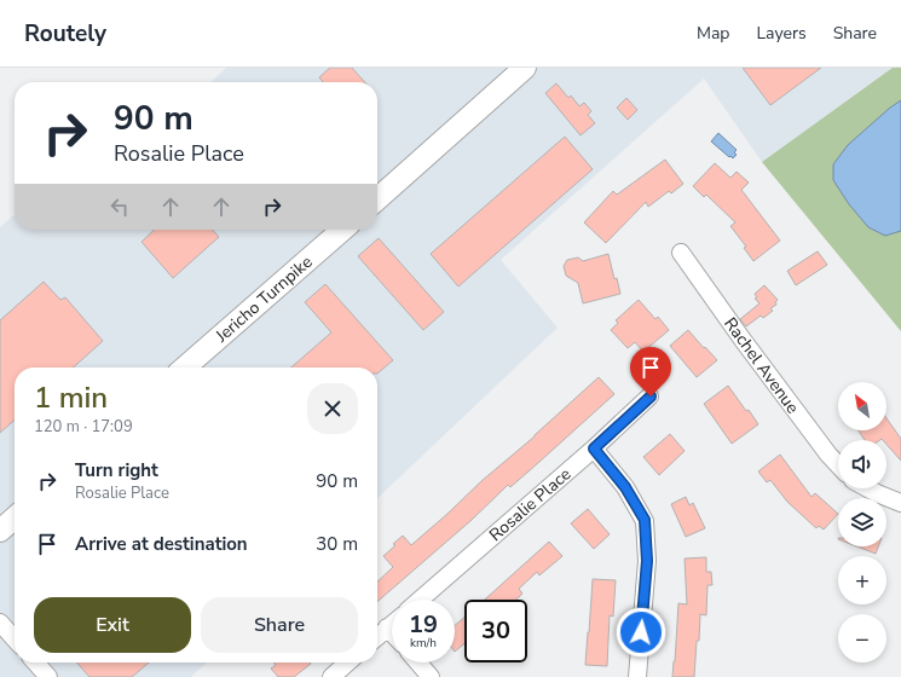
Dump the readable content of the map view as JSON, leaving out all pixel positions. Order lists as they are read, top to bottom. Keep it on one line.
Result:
{"streets":{"main road":["Jericho Turnpike"],"street":["Rachel Avenue","Rosalie Place"]},"north":"top left","page":{"header":"Routely","nav":["Map","Layers","Share"],"turn":["90 m","Rosalie Place"],"heading":["1 min","120 m · 17:09"],"map_buttons":["+","−"],"list":[{"name":"Turn right","note":"Rosalie Place","value":"90 m"},{"name":"Arrive at destination","value":"30 m"}],"buttons":["Exit","Share"],"speed":"19 km/h","limit":"30"}}
